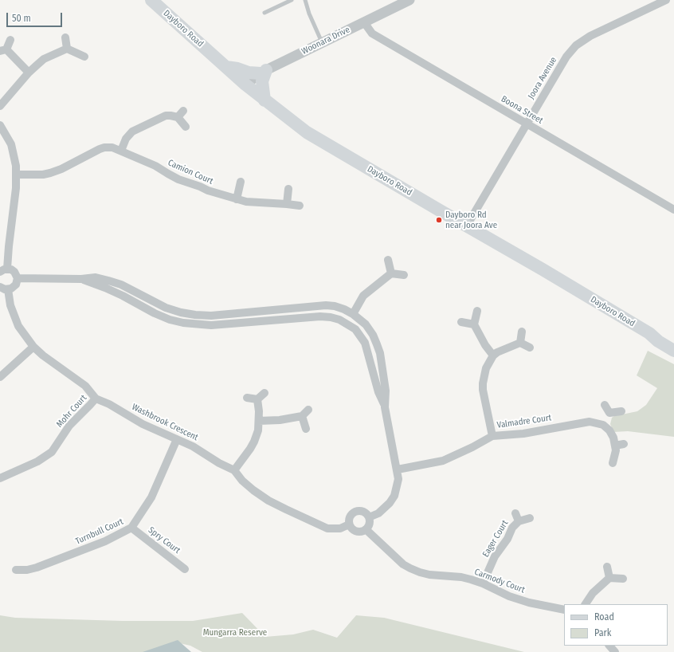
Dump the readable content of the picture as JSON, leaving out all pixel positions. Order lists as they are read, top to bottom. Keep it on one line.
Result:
{"streets":{"main road":["Dayboro Road"],"street":["Woonara Drive","Joora Avenue","Boona Street","Camion Court","Mohr Court","Valmadre Court","Washbrook Crescent","Turnbull Court","Eager Court","Spry Court","Carmody Court"]},"crossings":[["Dayboro Road","Woonara Drive"],["Dayboro Road","Joora Avenue"],["Woonara Drive","Boona Street"],["Joora Avenue","Boona Street"],["Mohr Court","Washbrook Crescent"],["Washbrook Crescent","Turnbull Court"],["Washbrook Crescent","Carmody Court"],["Turnbull Court","Spry Court"],["Eager Court","Carmody Court"]],"parks":["Mungarra Reserve"],"places":["Dayboro Rd near Joora Ave"],"legend":["Road","Park"],"scale_bar":"50 m"}
